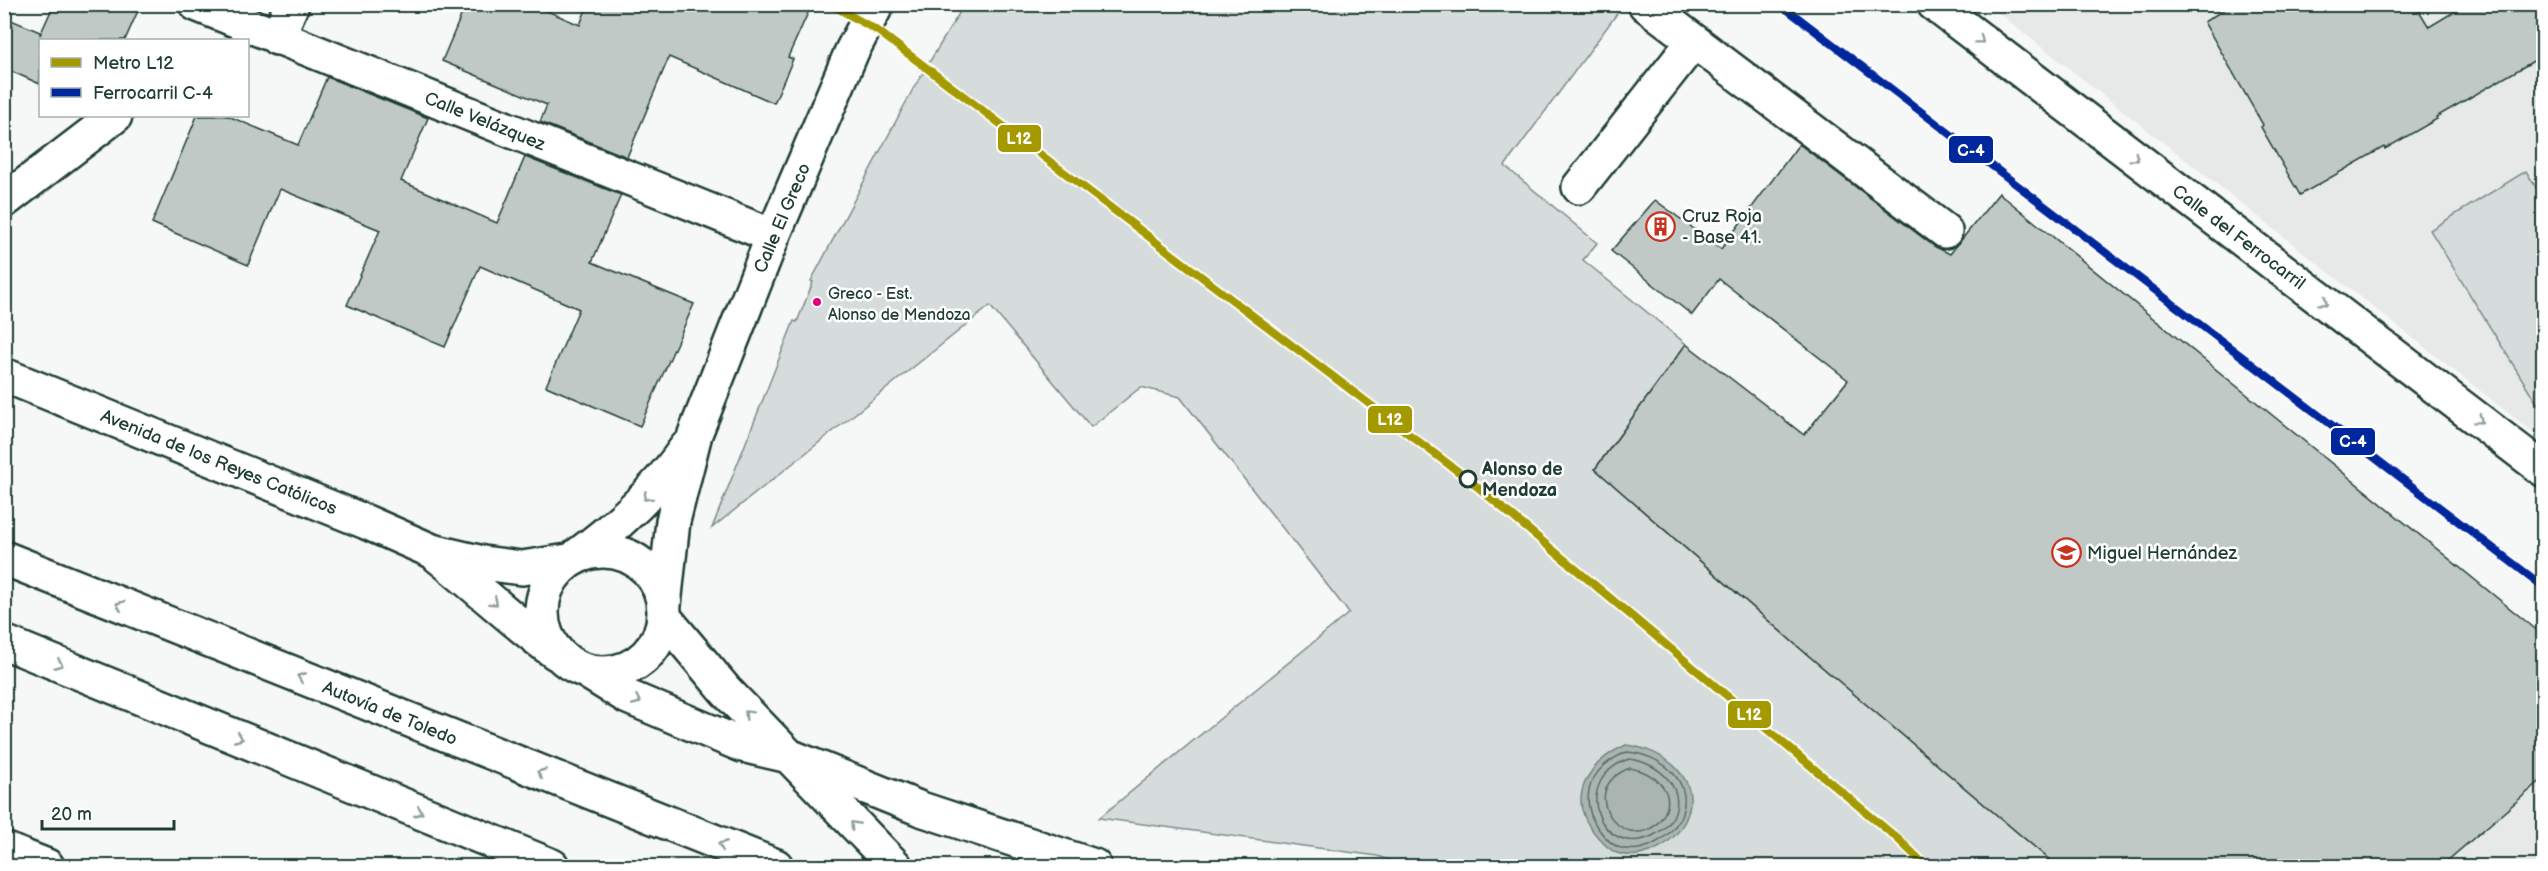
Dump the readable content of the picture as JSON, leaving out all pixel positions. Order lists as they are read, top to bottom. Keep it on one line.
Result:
{"streets":{"main road":["Calle Velázquez","Calle El Greco","Calle del Ferrocarril","Avenida de los Reyes Católicos","Autovía de Toledo"]},"crossings":[["Calle Velázquez","Calle El Greco"],["Calle El Greco","Avenida de los Reyes Católicos"]],"one_way":["Calle del Ferrocarril"],"places":{"building":["Cruz Roja - Base 41."],"other":["Greco - Est. Alonso de Mendoza","Alonso de Mendoza"],"school or university":["Miguel Hernández"]},"lines":["metro line L12","rail line C-4"],"legend":["Metro L12","Ferrocarril C-4"],"scale_bar":"20 m"}
